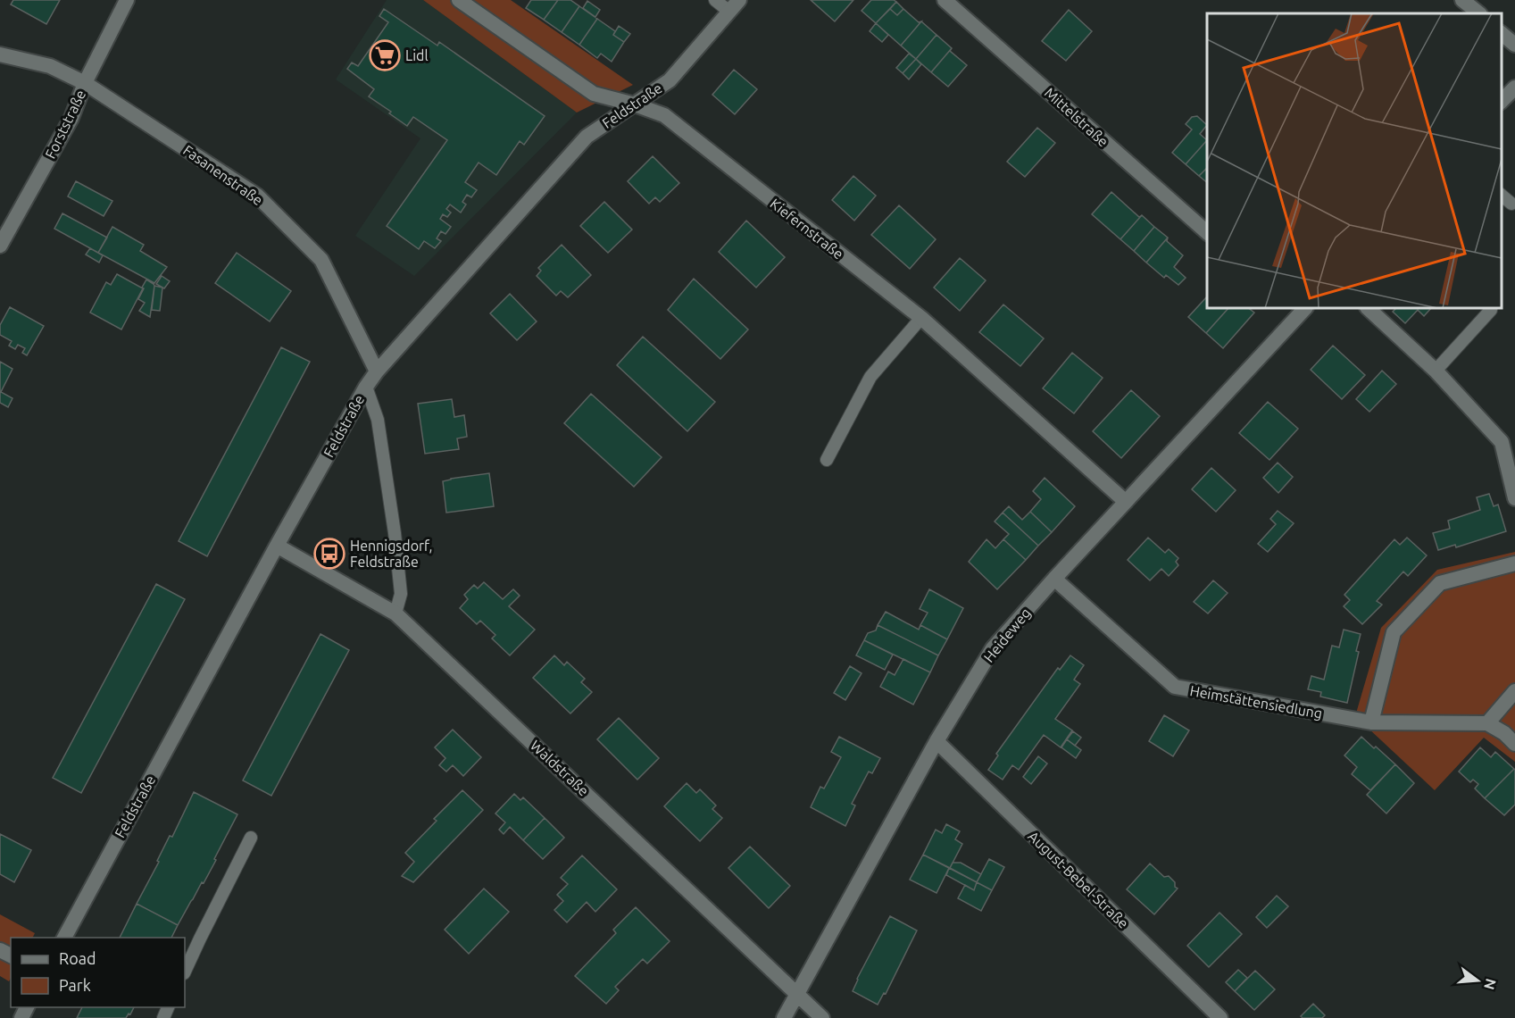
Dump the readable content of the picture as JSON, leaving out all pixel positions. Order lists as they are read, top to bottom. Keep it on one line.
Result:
{"streets":{"street":["Feldstraße","Mittelstraße","Forststraße","Fasanenstraße","Kiefernstraße","Heideweg","Heimstättensiedlung","Waldstraße","August-Bebel-Straße"]},"crossings":[["Feldstraße","Fasanenstraße"],["Feldstraße","Kiefernstraße"],["Feldstraße","Waldstraße"],["Forststraße","Fasanenstraße"],["Kiefernstraße","Heideweg"],["Heideweg","Heimstättensiedlung"],["Heideweg","Waldstraße"],["Heideweg","August-Bebel-Straße"]],"places":{"supermarket":["Lidl"],"bus stop":["Hennigsdorf, Feldstraße"]},"legend":["Road","Park"],"north":"right"}
